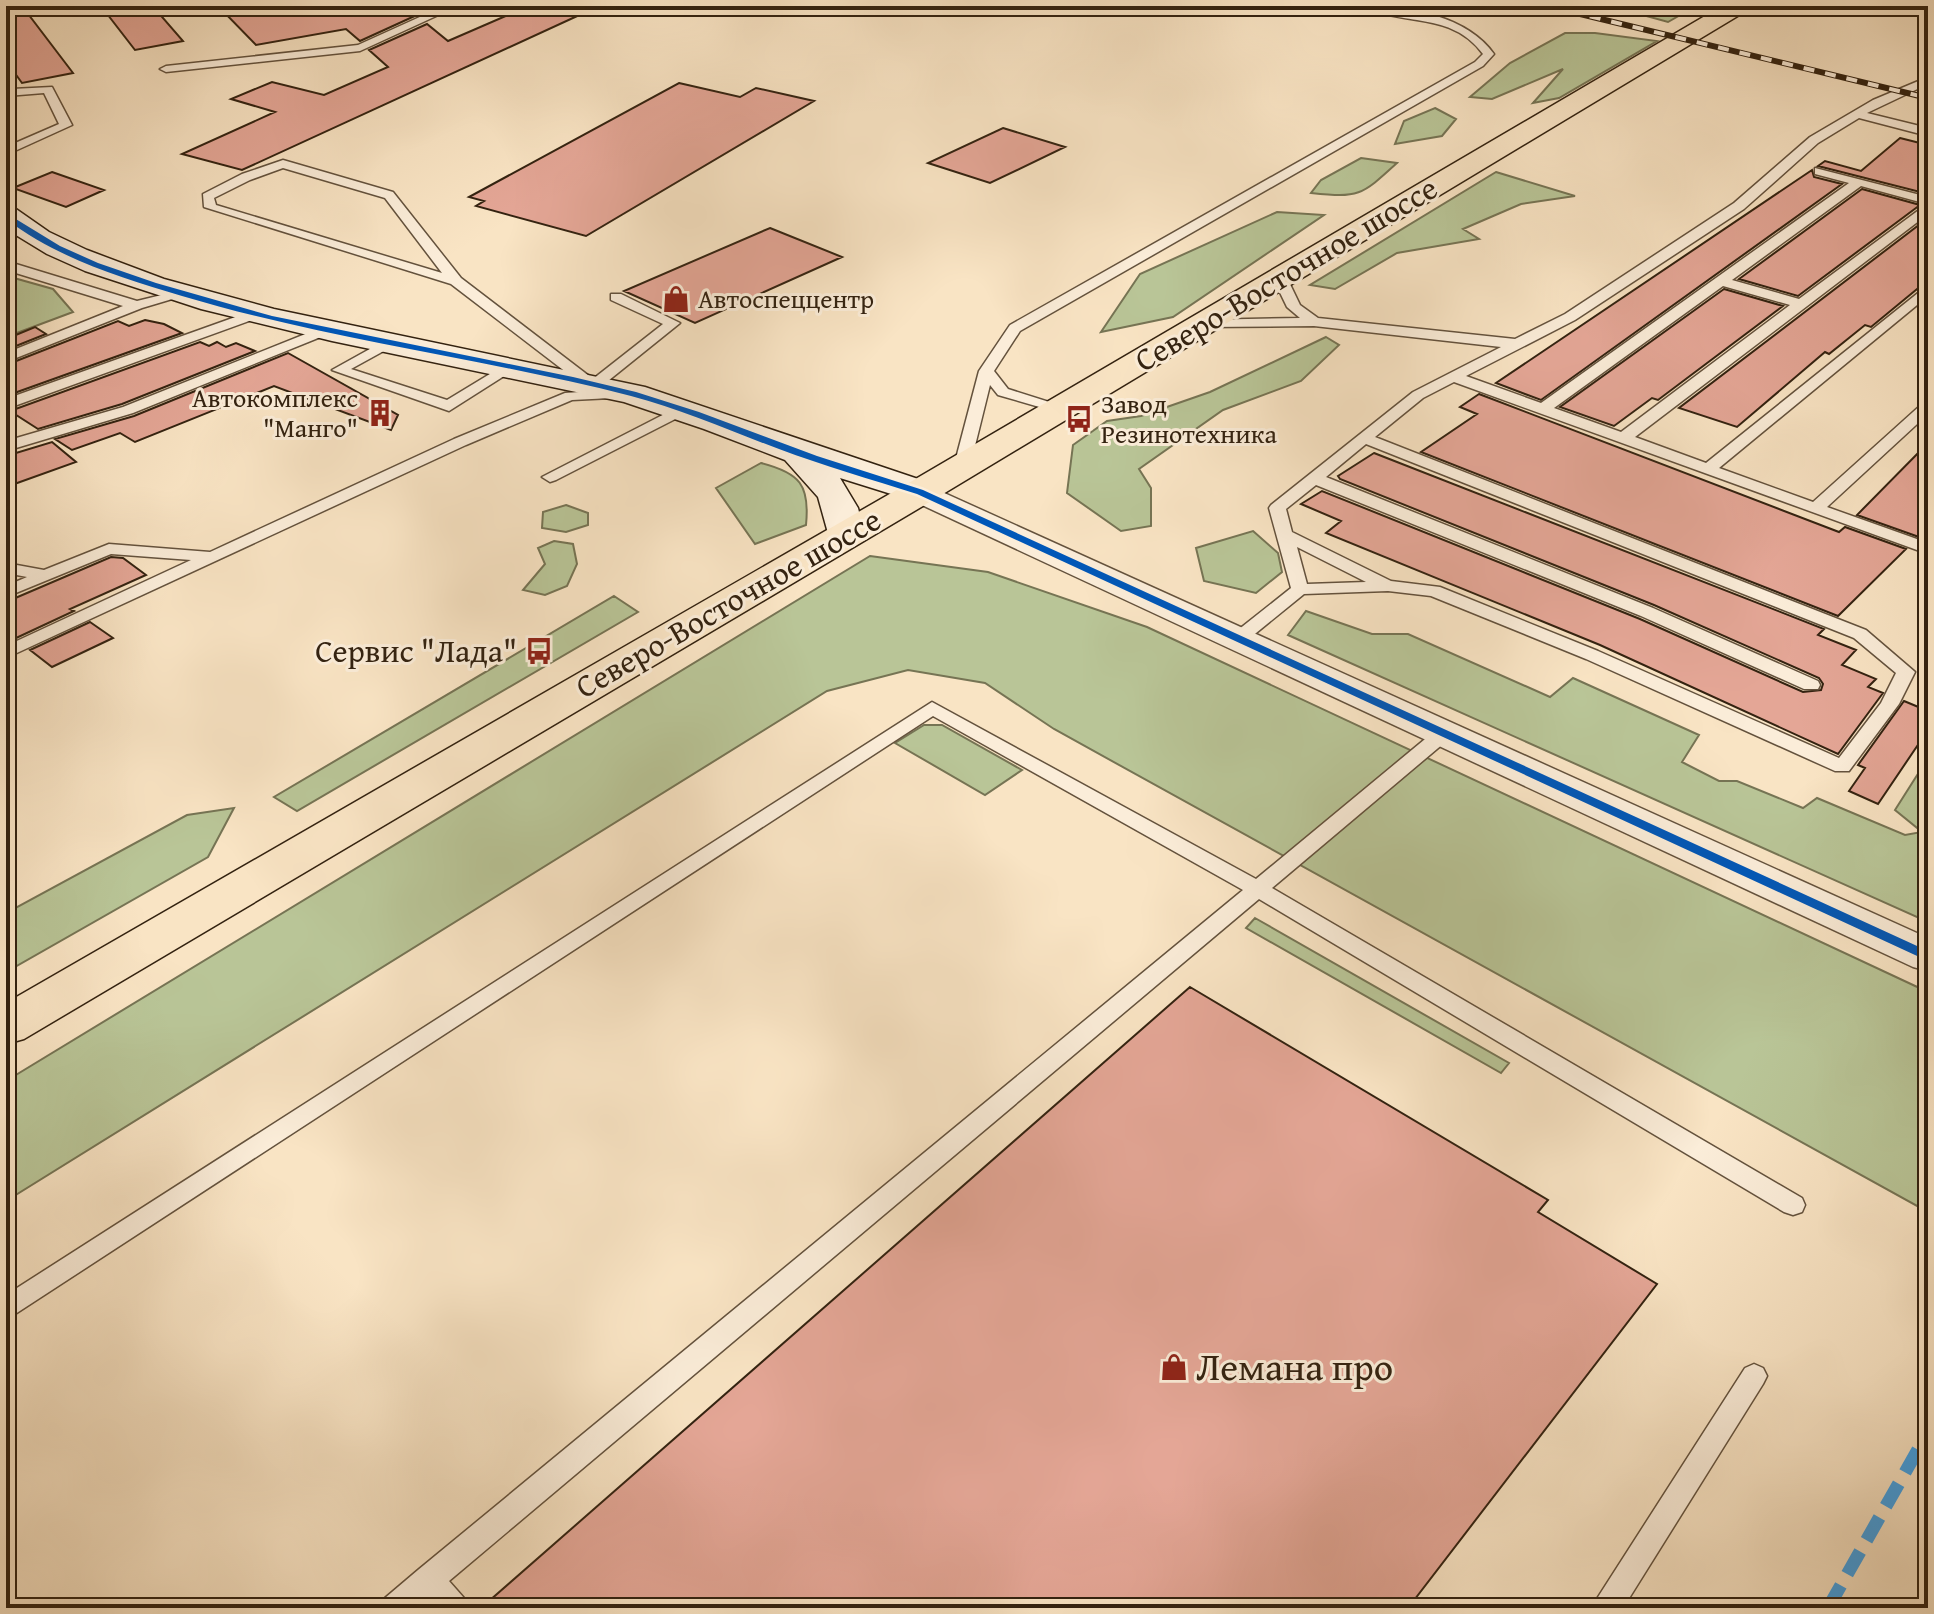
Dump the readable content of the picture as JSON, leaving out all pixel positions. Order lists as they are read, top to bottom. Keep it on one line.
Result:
{"streets":{"main road":["Северо-Восточное шоссе"]},"places":{"shop":["Автоспеццентр","Лемана про"],"building":["Автокомплекс \"Манго\""],"bus stop":["Завод Резинотехника","Сервис \"Лада\""]}}
